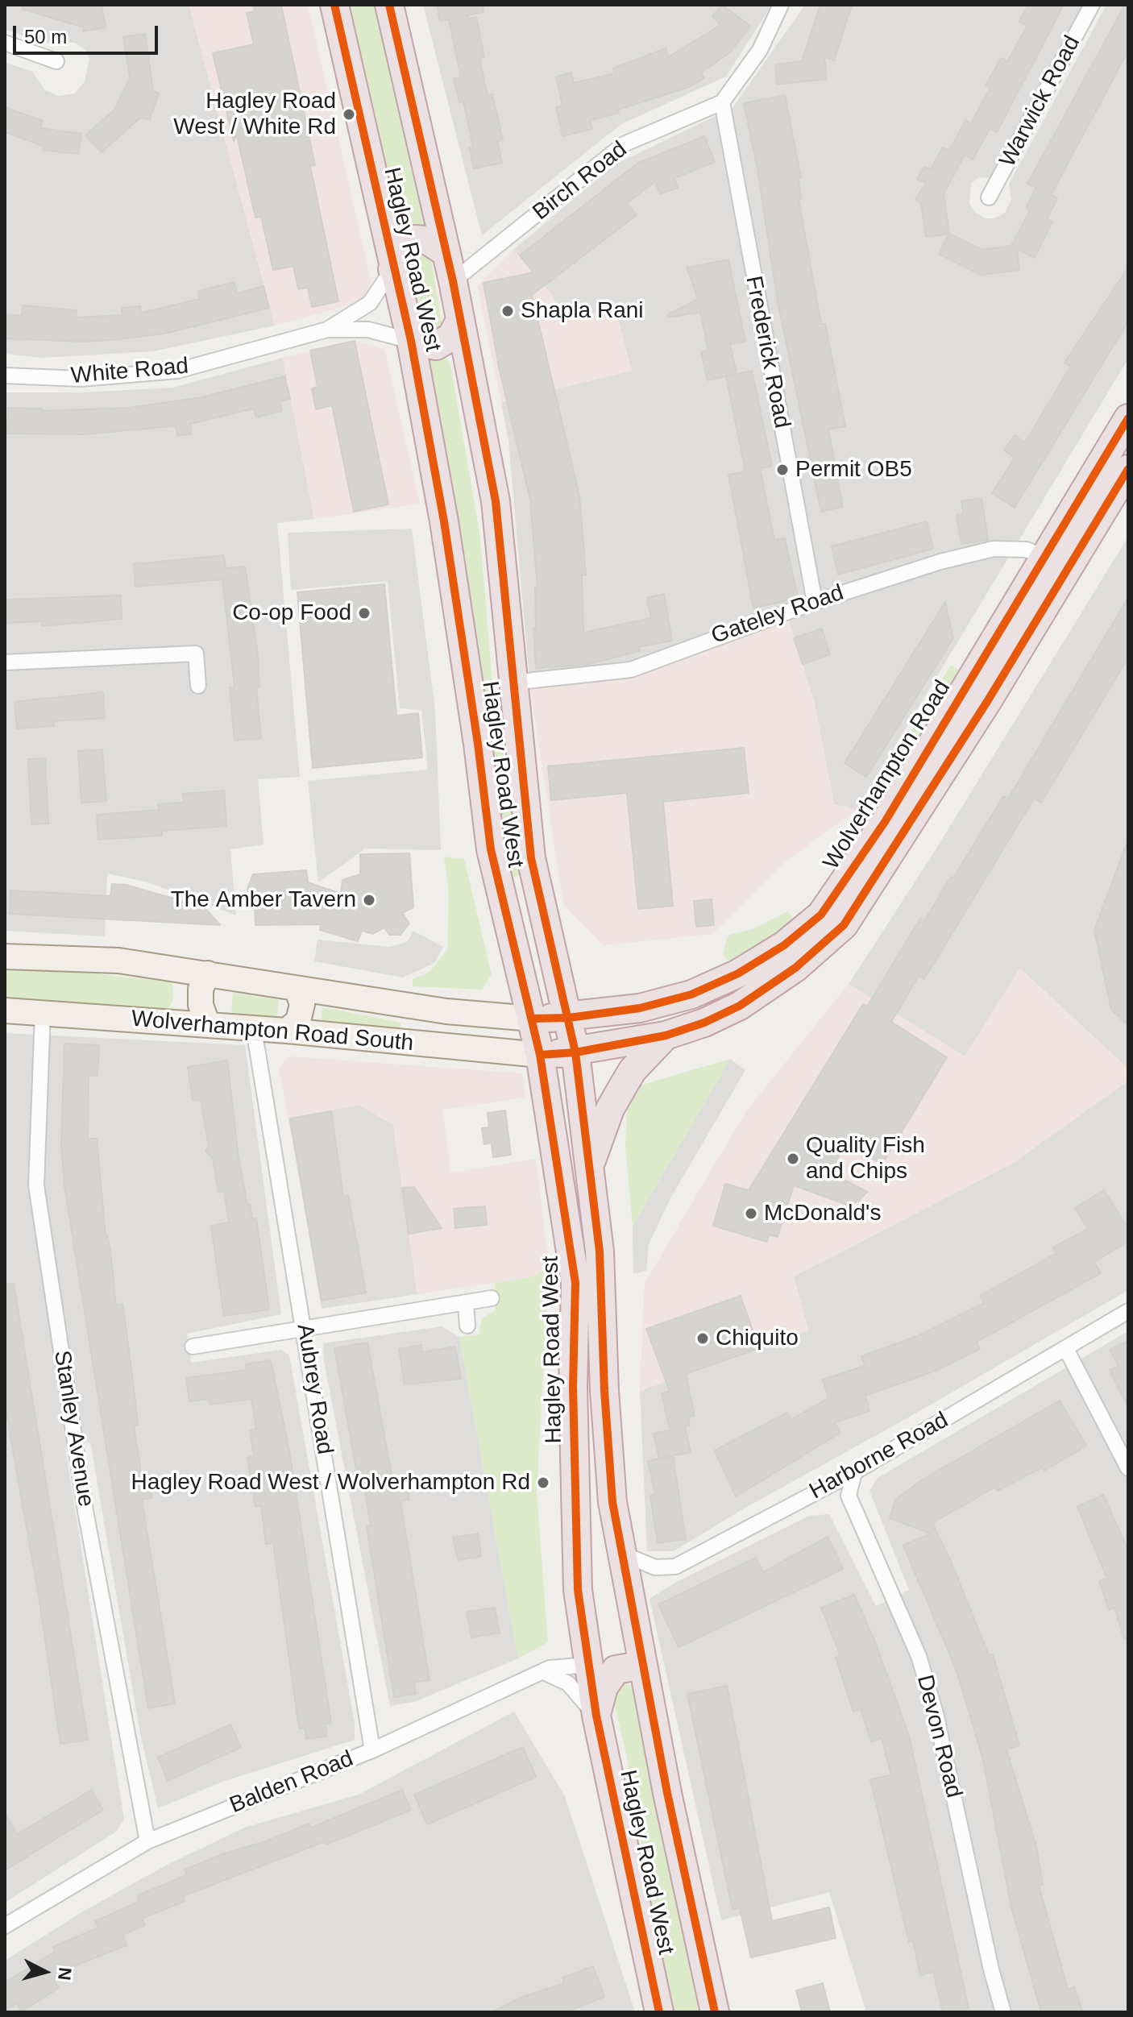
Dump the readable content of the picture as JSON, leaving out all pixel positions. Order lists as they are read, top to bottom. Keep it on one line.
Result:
{"streets":{"highway":["Hagley Road West","Wolverhampton Road"],"main road":["Wolverhampton Road South"],"street":["Warwick Road","Birch Road","Frederick Road","White Road","Gateley Road","Aubrey Road","Stanley Avenue","Harborne Road","Devon Road","Balden Road"]},"crossings":[["Birch Road","Hagley Road West"],["Birch Road","Frederick Road"],["Hagley Road West","White Road"],["Hagley Road West","Gateley Road"],["Hagley Road West","Wolverhampton Road"],["Hagley Road West","Wolverhampton Road South"],["Hagley Road West","Harborne Road"],["Hagley Road West","Balden Road"],["Frederick Road","Gateley Road"],["Gateley Road","Wolverhampton Road"],["Wolverhampton Road","Wolverhampton Road South"],["Wolverhampton Road South","Aubrey Road"],["Wolverhampton Road South","Stanley Avenue"],["Aubrey Road","Balden Road"],["Stanley Avenue","Balden Road"],["Harborne Road","Devon Road"]],"places":["Hagley Road West / White Rd","Shapla Rani","Permit OB5","Co-op Food","The Amber Tavern","Quality Fish and Chips","McDonald's","Chiquito","Hagley Road West / Wolverhampton Rd"],"scale_bar":"50 m","north":"right"}
